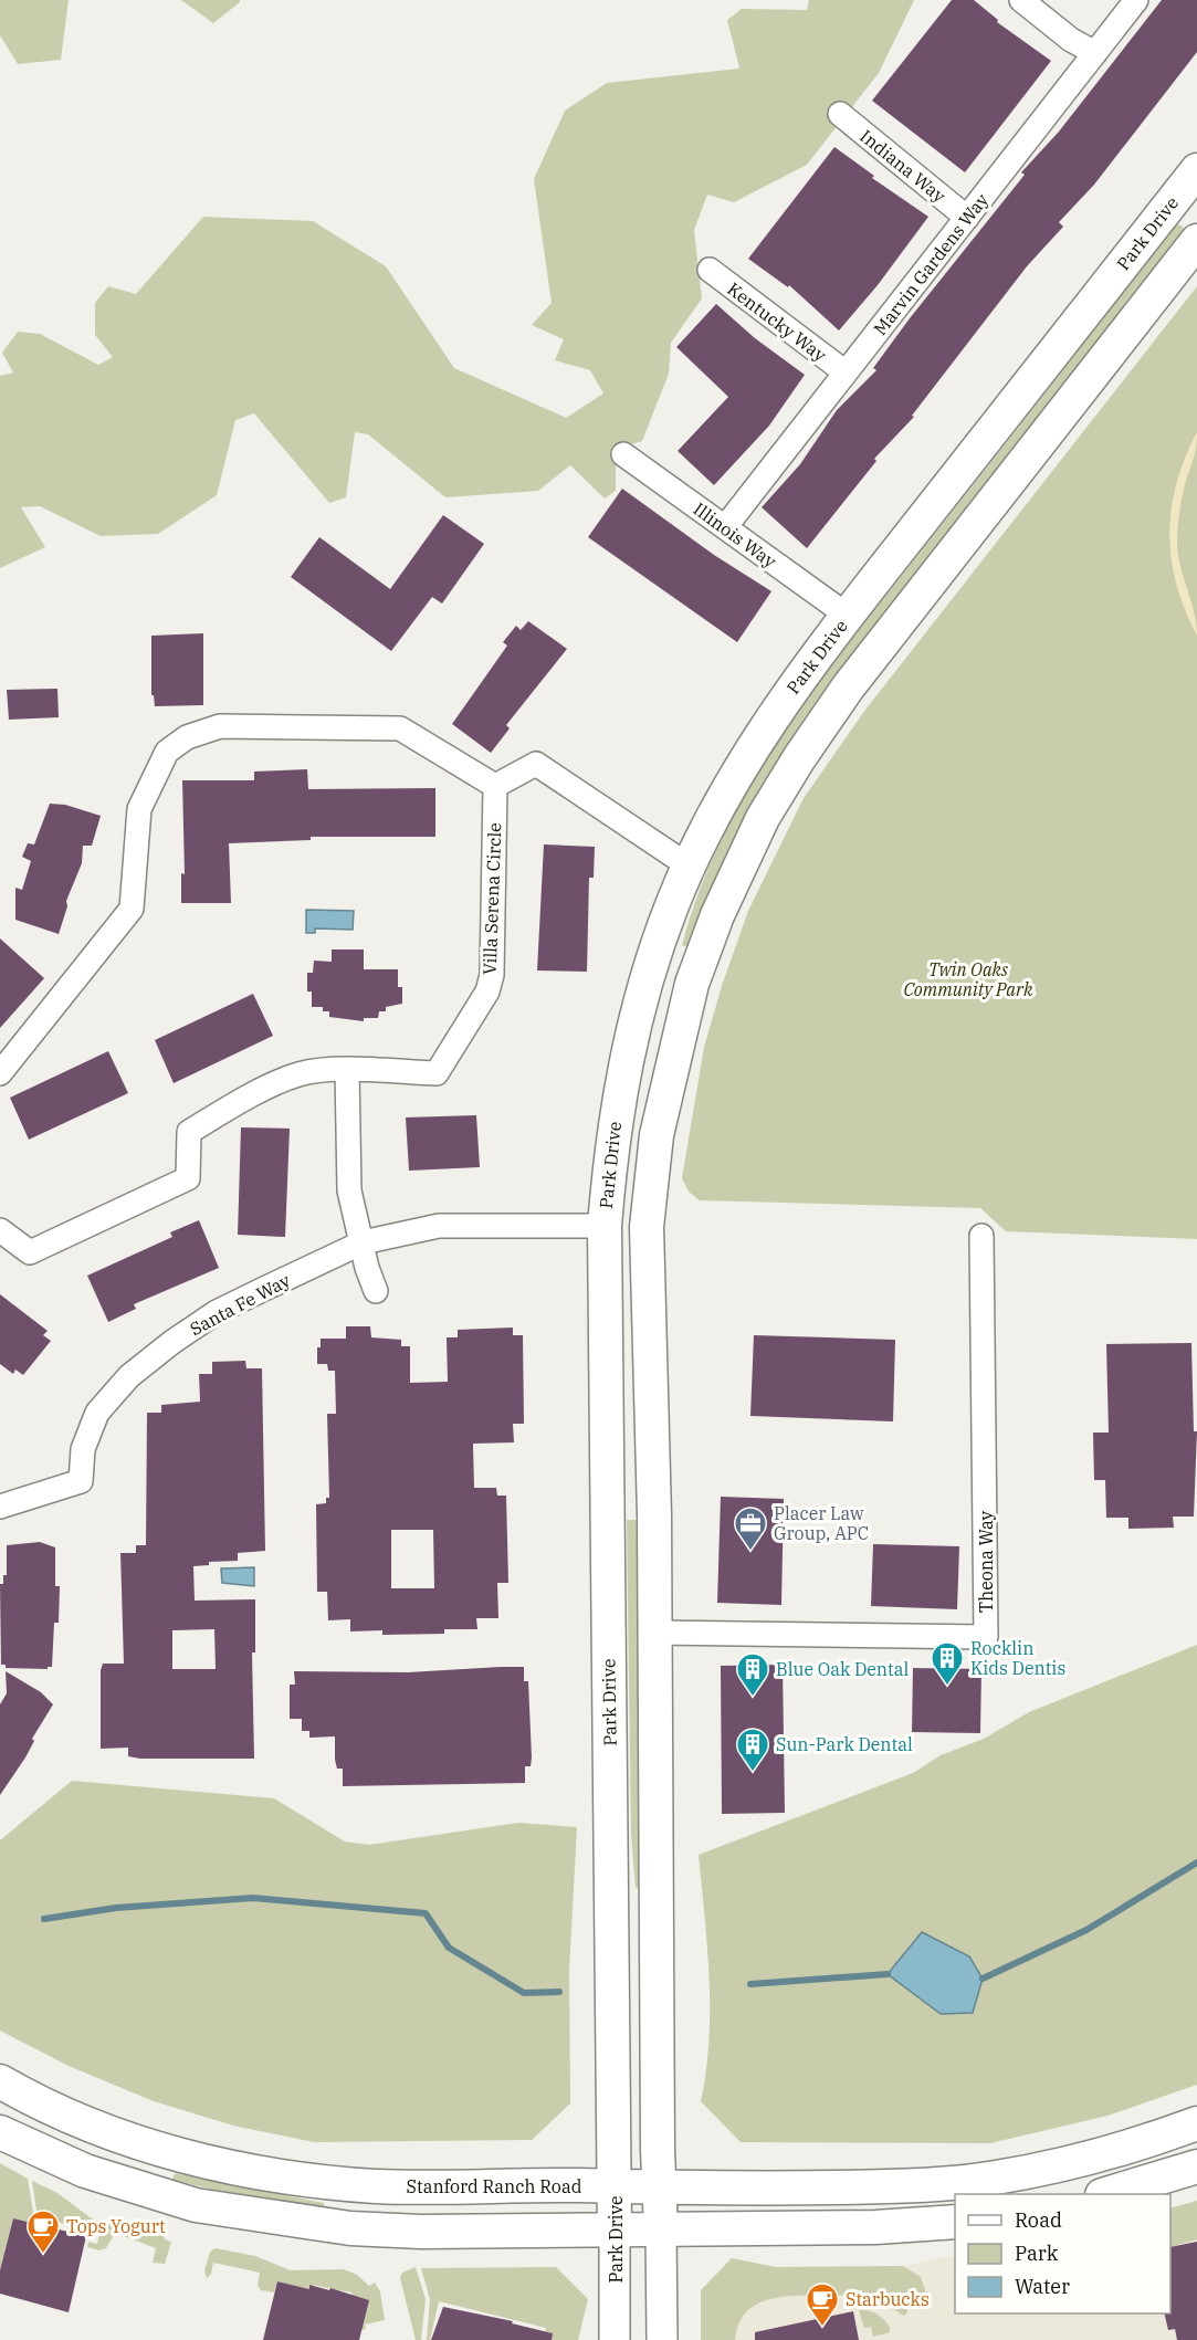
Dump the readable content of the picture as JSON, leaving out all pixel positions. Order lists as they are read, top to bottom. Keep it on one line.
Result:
{"streets":{"main road":["Park Drive","Stanford Ranch Road"],"street":["Indiana Way","Marvin Gardens Way","Kentucky Way","Illinois Way","Villa Serena Circle","Santa Fe Way","Theona Way"]},"crossings":[["Indiana Way","Marvin Gardens Way"],["Park Drive","Illinois Way"],["Park Drive","Santa Fe Way"],["Park Drive","Stanford Ranch Road"],["Marvin Gardens Way","Kentucky Way"],["Marvin Gardens Way","Illinois Way"]],"parks":["Twin Oaks Community Park"],"places":{"office":["Placer Law Group, APC"],"building":["Rocklin Kids Dentis","Blue Oak Dental","Sun-Park Dental"],"cafe":["Tops Yogurt","Starbucks"]},"legend":["Road","Park","Water"]}
